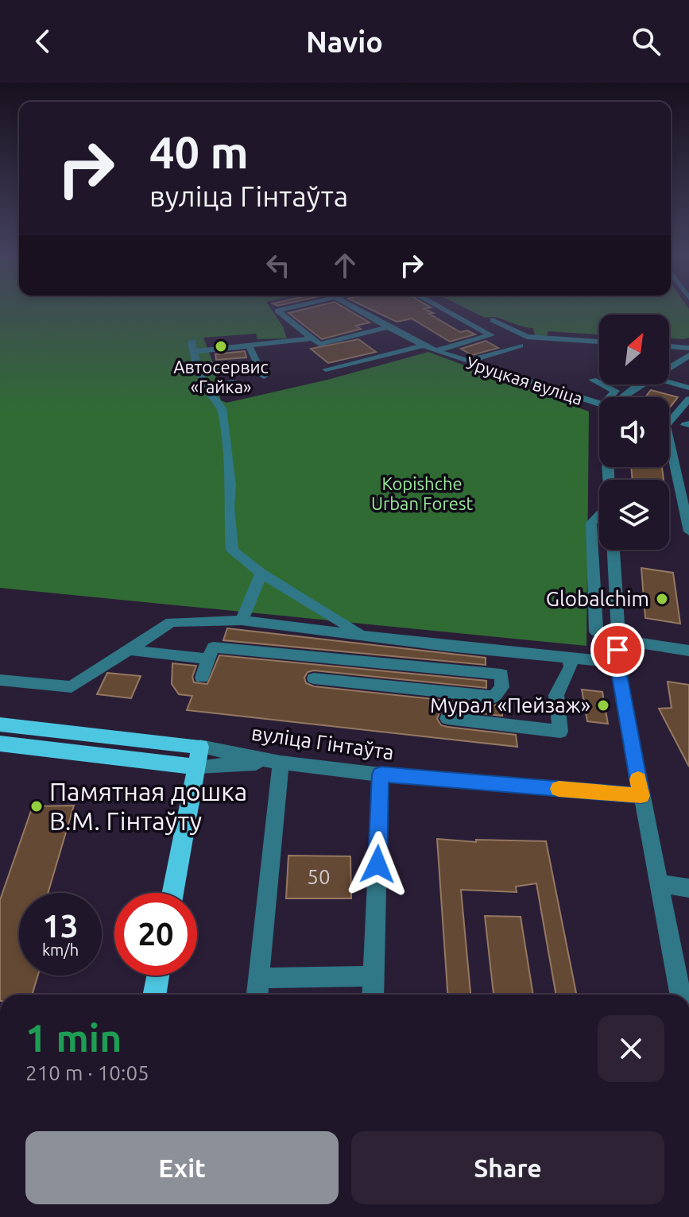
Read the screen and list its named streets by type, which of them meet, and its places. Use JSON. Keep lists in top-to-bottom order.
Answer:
{
  "streets": {
    "street": ["Уруцкая вуліца", "вуліца Гінтаўта"]
  },
  "parks": ["Kopishche Urban Forest"],
  "places": [
    "Автосервис «Гайка»",
    "Globalchim",
    "Мурал «Пейзаж»",
    "Памятная дошка В.М. Гінтаўту"
  ],
  "house_numbers": ["50"],
  "north": "top right",
  "page": {
    "header": "Navio",
    "turn": ["40 m", "вуліца Гінтаўта"],
    "speed": "13 km/h",
    "limit": "20",
    "heading": ["1 min", "210 m · 10:05"],
    "buttons": ["Exit", "Share"]
  }
}
